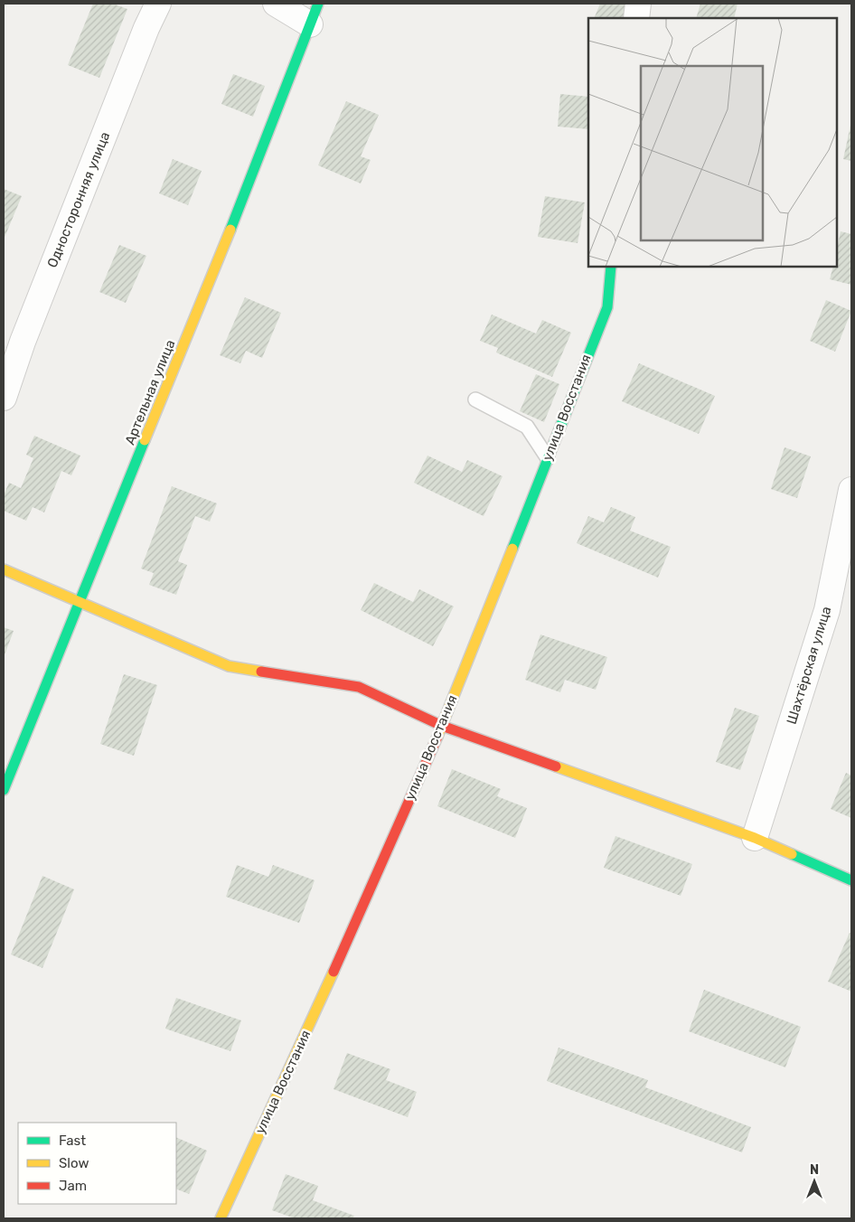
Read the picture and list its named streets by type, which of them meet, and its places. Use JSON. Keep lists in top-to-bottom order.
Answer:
{
  "streets": {
    "street": [
      "Односторонняя улица",
      "Артельная улица",
      "улица Восстания",
      "Шахтёрская улица"
    ]
  },
  "legend": ["Fast", "Slow", "Jam"],
  "north": "top"
}
